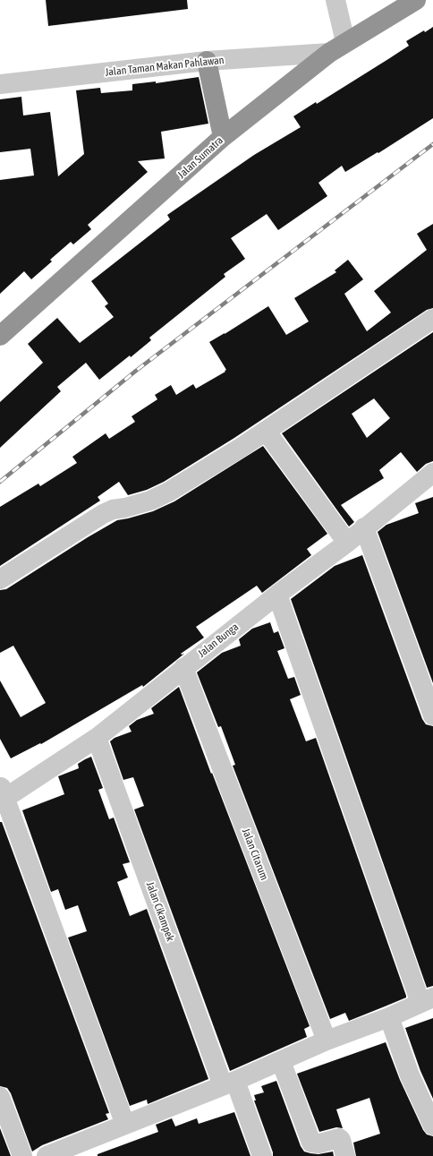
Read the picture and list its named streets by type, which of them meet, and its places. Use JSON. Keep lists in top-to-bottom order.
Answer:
{
  "streets": {
    "highway": ["Jalan Sumatra"],
    "street": [
      "Jalan Taman Makan Pahlawan",
      "Jalan Bunga",
      "Jalan Citarum",
      "Jalan Cikampek"
    ]
  },
  "crossings": [
    ["Jalan Taman Makan Pahlawan", "Jalan Sumatra"],
    ["Jalan Bunga", "Jalan Citarum"],
    ["Jalan Bunga", "Jalan Cikampek"]
  ]
}
